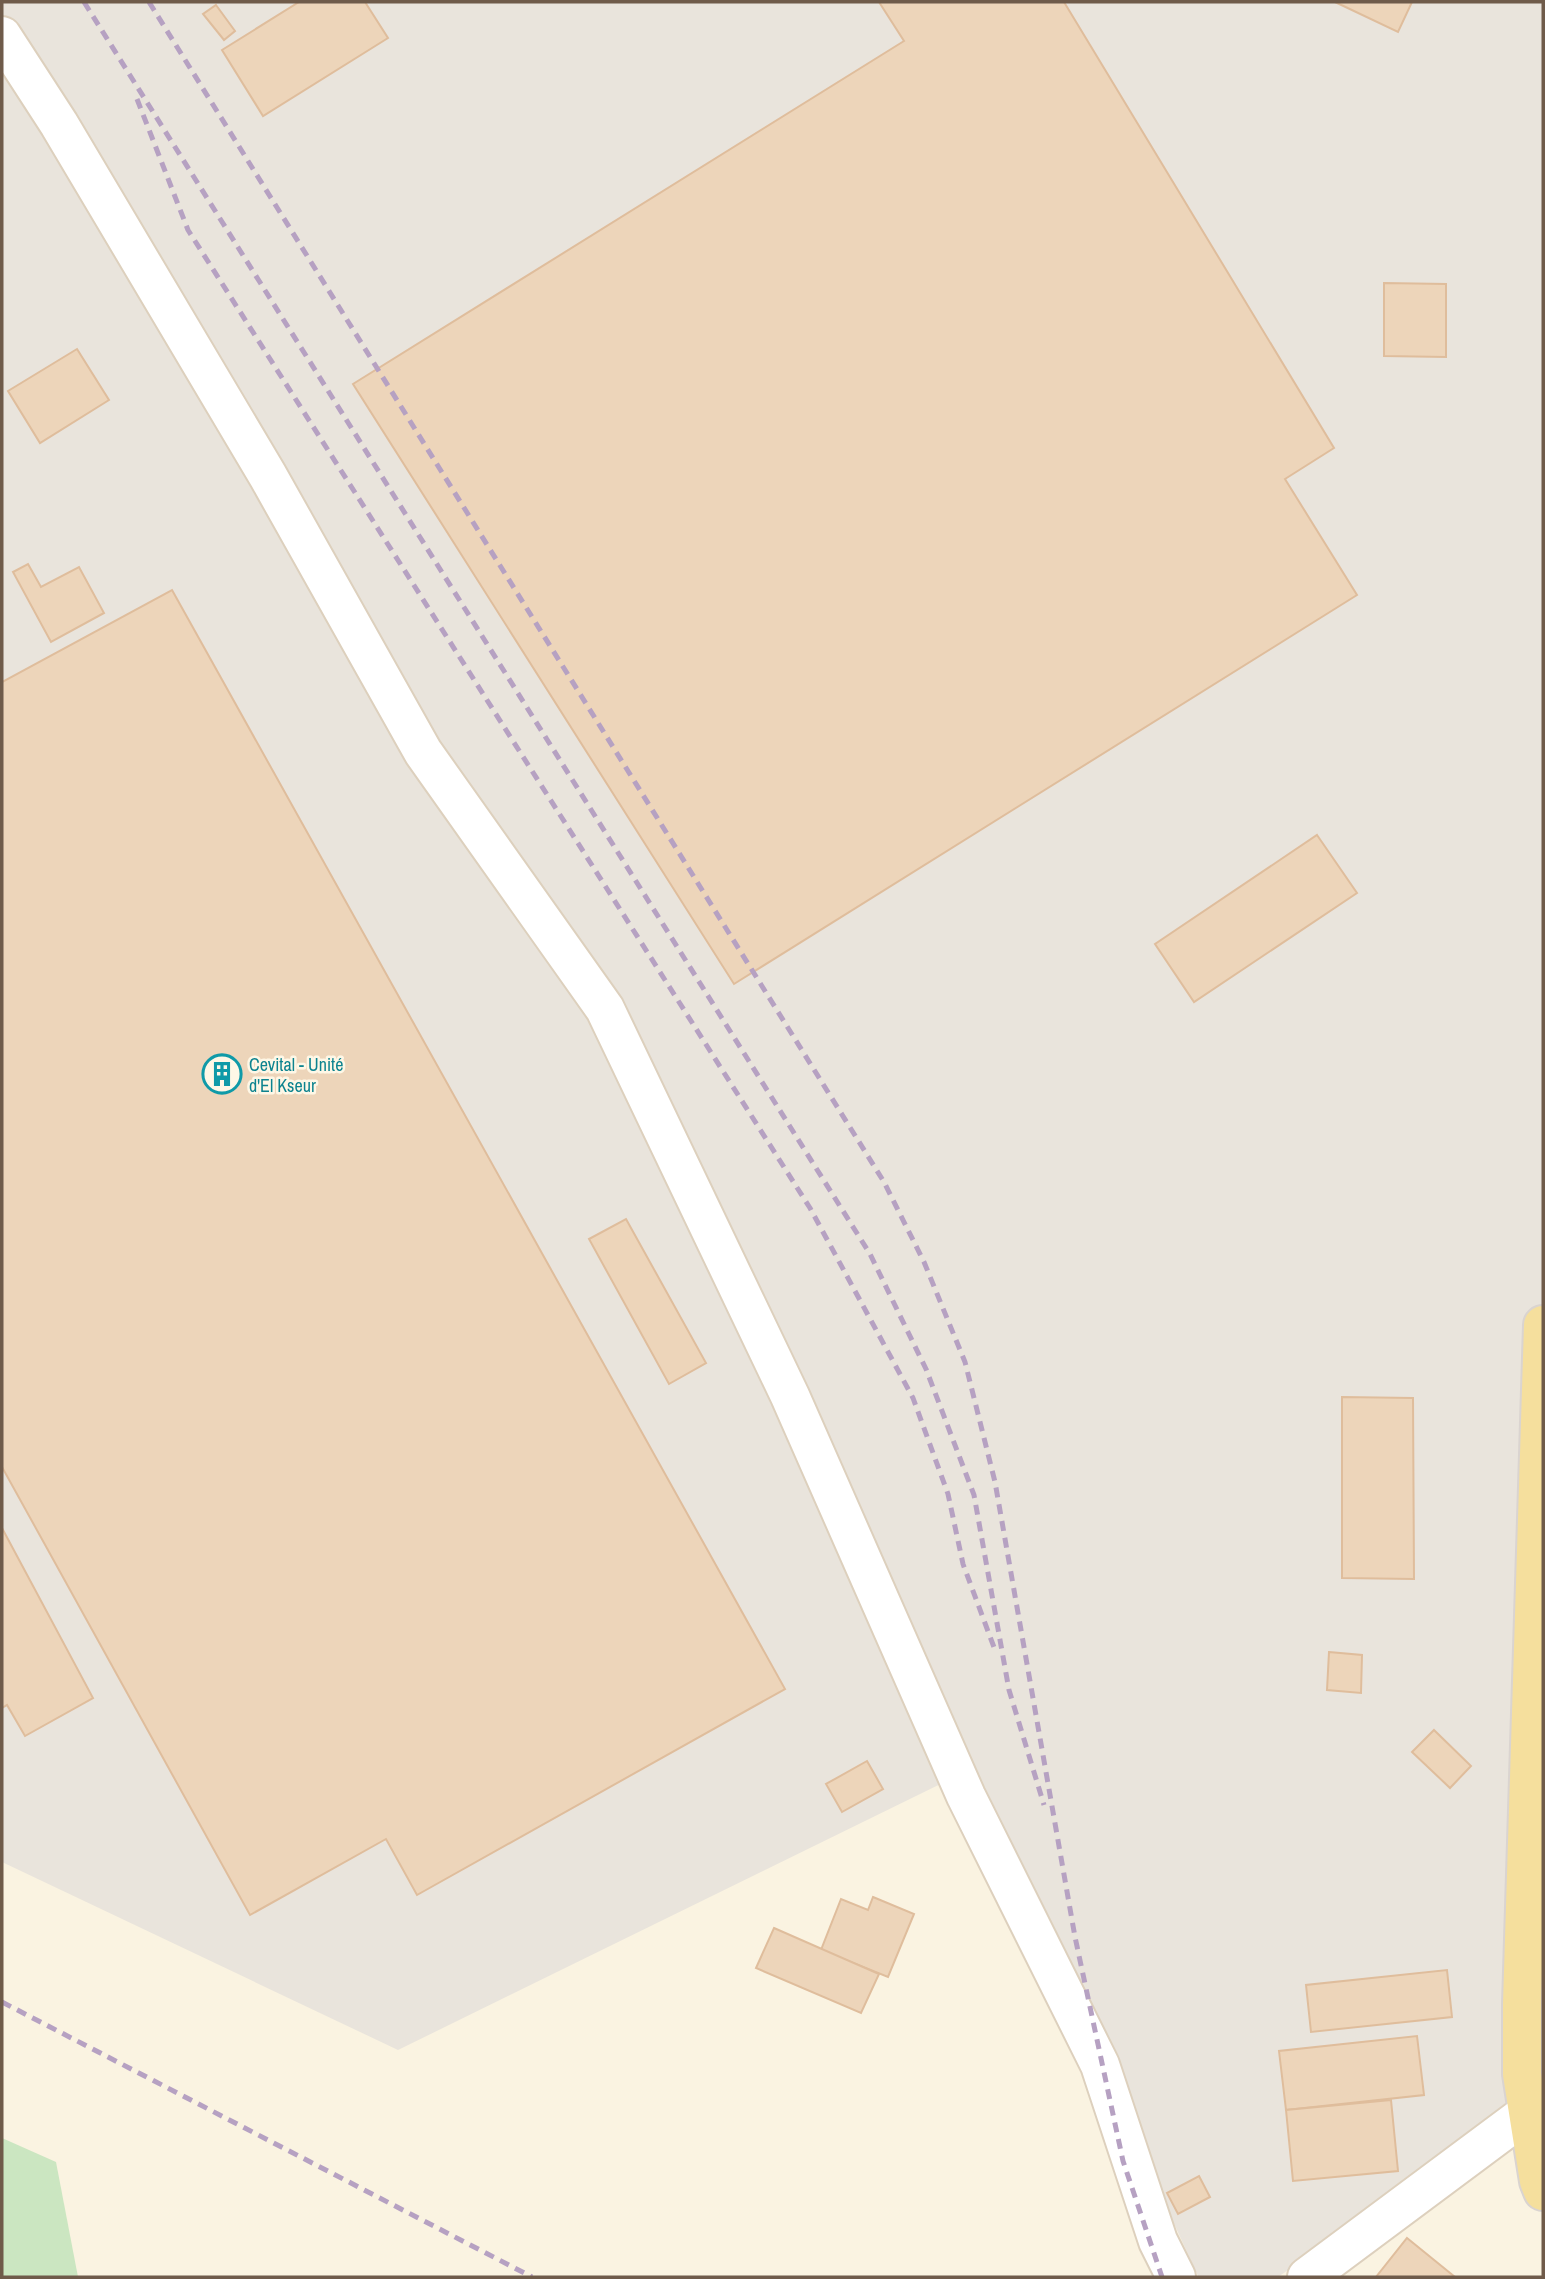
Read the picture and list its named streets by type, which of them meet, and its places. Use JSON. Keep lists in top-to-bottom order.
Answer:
{
  "places": {
    "building": ["Cevital - Unité d'El Kseur"]
  }
}
